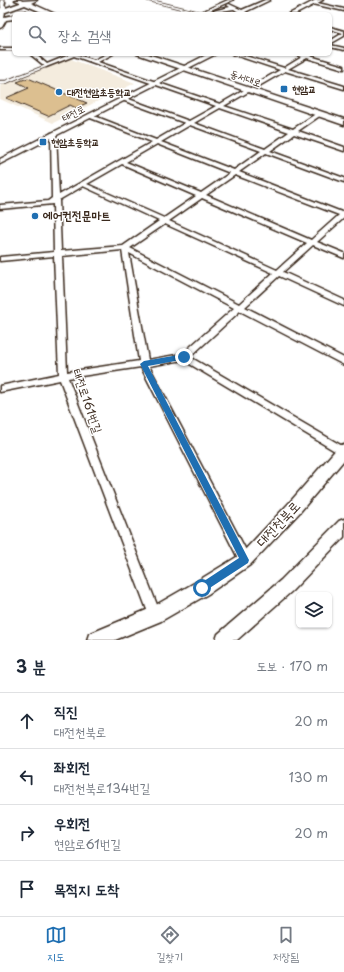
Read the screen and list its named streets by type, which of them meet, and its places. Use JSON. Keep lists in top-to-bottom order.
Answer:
{
  "streets": {
    "main road": ["동서대로"],
    "street": ["태전로", "태전로161번길", "대전천북로"]
  },
  "crossings": [
    ["동서대로", "태전로"],
    ["태전로", "태전로161번길"],
    ["태전로161번길", "대전천북로"]
  ],
  "places": {
    "transit": ["현암교", "현암초등학교"],
    "other": ["대전현암초등학교", "에어컨전문마트"]
  },
  "page": {
    "search": "장소 검색",
    "heading": ["3 분", "도보 · 170 m"],
    "list": [
      ["직진", "대전천북로", "20 m"],
      ["좌회전", "대전천북로134번길", "130 m"],
      ["우회전", "현암로61번길", "20 m"],
      "목적지 도착"
    ],
    "nav": ["지도", "길찾기", "저장됨"]
  }
}
